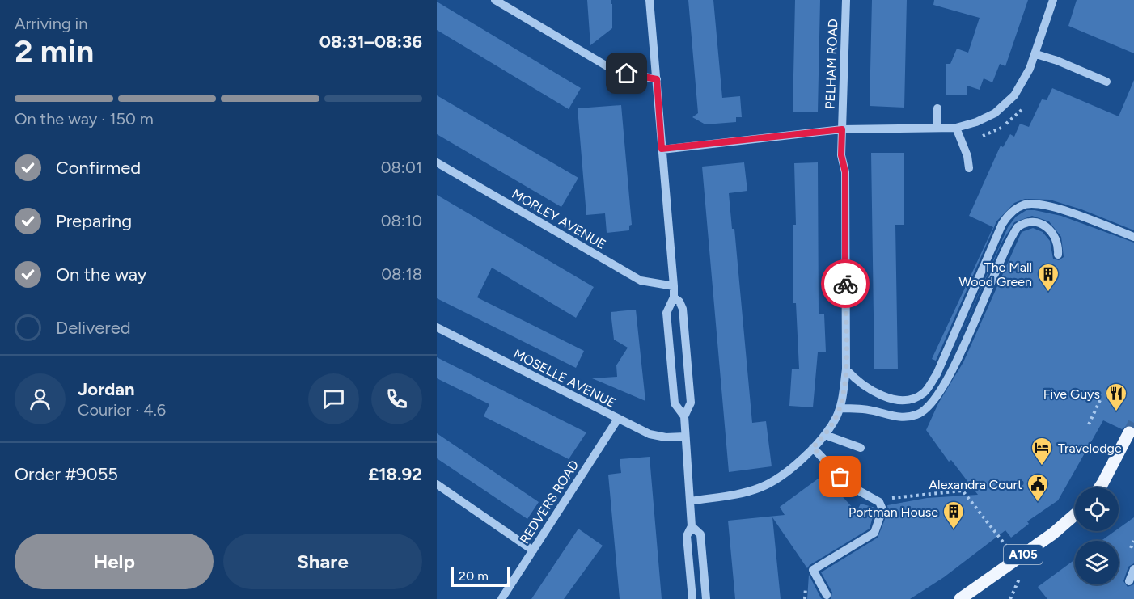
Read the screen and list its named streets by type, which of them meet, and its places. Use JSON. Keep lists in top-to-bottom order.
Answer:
{
  "streets": {
    "main road": ["A105"],
    "street": [
      "PELHAM ROAD",
      "MORLEY AVENUE",
      "MOSELLE AVENUE",
      "REDVERS ROAD"
    ]
  },
  "crossings": [
    ["MOSELLE AVENUE", "REDVERS ROAD"]
  ],
  "places": {
    "building": ["The Mall Wood Green", "Portman House"],
    "restaurant": ["Five Guys"],
    "hotel": ["Travelodge"],
    "public building": ["Alexandra Court"]
  },
  "scale_bar": "20 m",
  "page": {
    "heading": ["2 min", "Arriving in", "08:31–08:36"],
    "panel": [
      "Jordan",
      "Courier · 4.6",
      "Order #9055",
      "£18.92"
    ],
    "bar": "On the way · 150 m",
    "list": [
      ["Confirmed", "08:01"],
      ["Preparing", "08:10"],
      ["On the way", "08:18"],
      "Delivered"
    ],
    "buttons": ["Help", "Share"],
    "scale": "20 m"
  }
}
